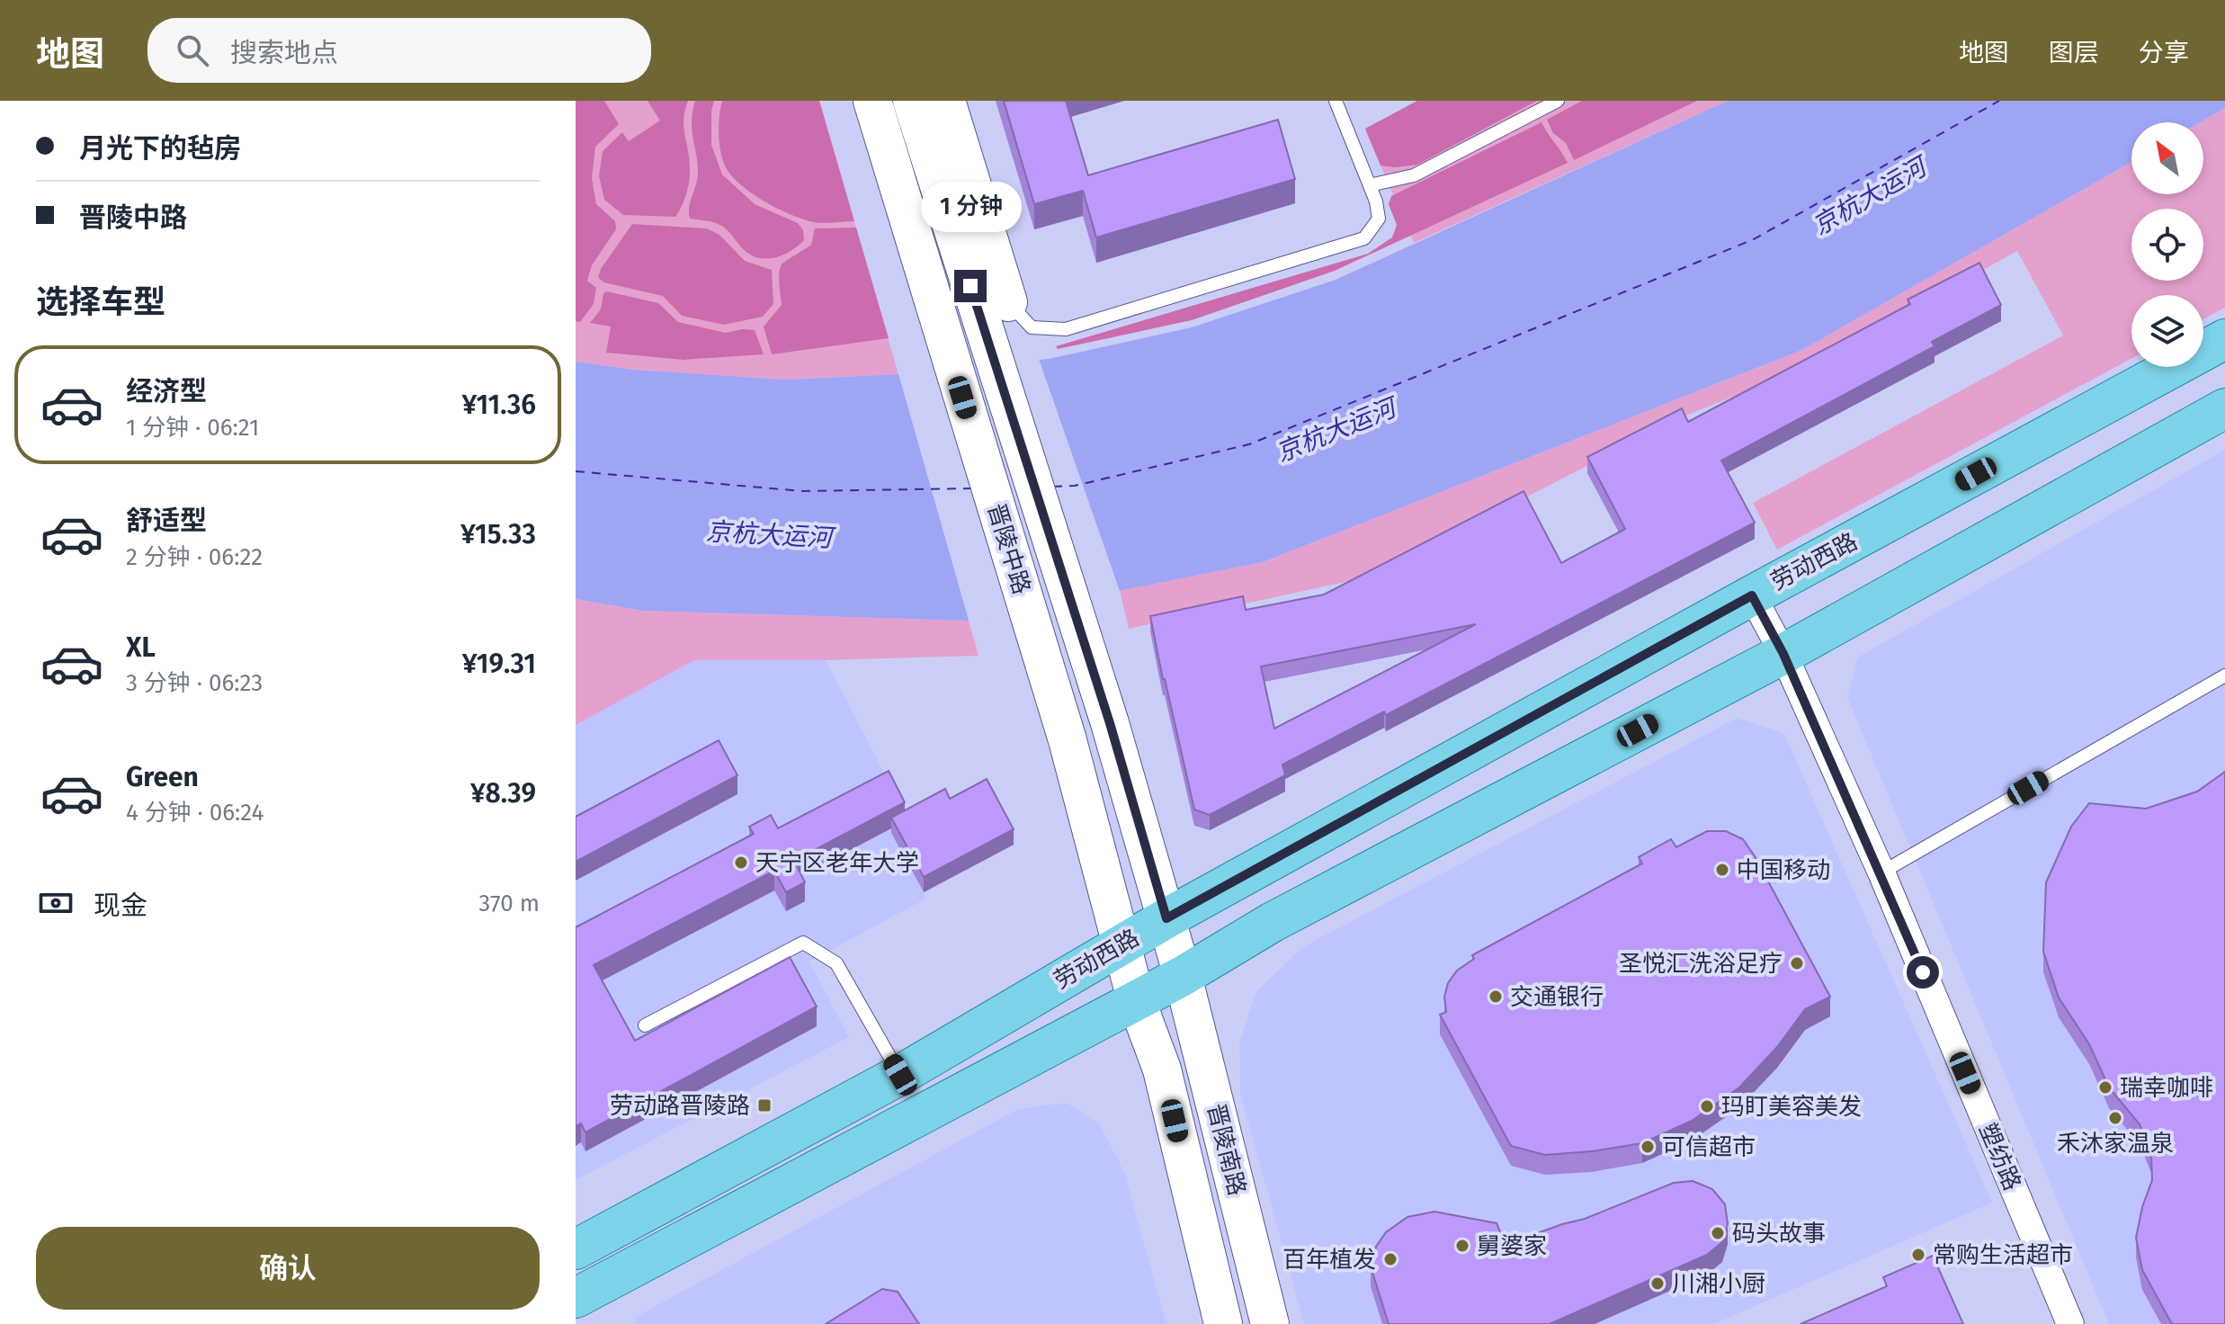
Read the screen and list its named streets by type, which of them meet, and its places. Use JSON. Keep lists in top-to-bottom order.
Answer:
{
  "streets": {
    "main road": ["晋陵中路", "劳动西路", "晋陵南路"],
    "street": ["塑纺路"]
  },
  "crossings": [
    ["晋陵中路", "劳动西路"],
    ["晋陵中路", "晋陵南路"],
    ["劳动西路", "塑纺路"]
  ],
  "water": ["京杭大运河"],
  "places": {
    "other": [
      "天宁区老年大学",
      "中国移动",
      "圣悦汇洗浴足疗",
      "交通银行",
      "瑞幸咖啡",
      "玛盯美容美发",
      "禾沐家温泉",
      "可信超市",
      "码头故事",
      "舅婆家",
      "常购生活超市",
      "百年植发",
      "川湘小厨"
    ],
    "transit": ["劳动路晋陵路"]
  },
  "north": "top left",
  "page": {
    "header": "地图",
    "search": "搜索地点",
    "nav": ["地图", "图层", "分享"],
    "banner": ["月光下的毡房", "晋陵中路"],
    "bubble": "1 分钟",
    "heading": "选择车型",
    "list": [
      {
        "name": "经济型",
        "note": "1 分钟 · 06:21",
        "value": "¥11.36"
      },
      {
        "name": "舒适型",
        "note": "2 分钟 · 06:22",
        "value": "¥15.33"
      },
      {
        "name": "XL",
        "note": "3 分钟 · 06:23",
        "value": "¥19.31"
      },
      {
        "name": "Green",
        "note": "4 分钟 · 06:24",
        "value": "¥8.39"
      }
    ],
    "pay": ["现金", "370 m"],
    "buttons": "确认"
  }
}
